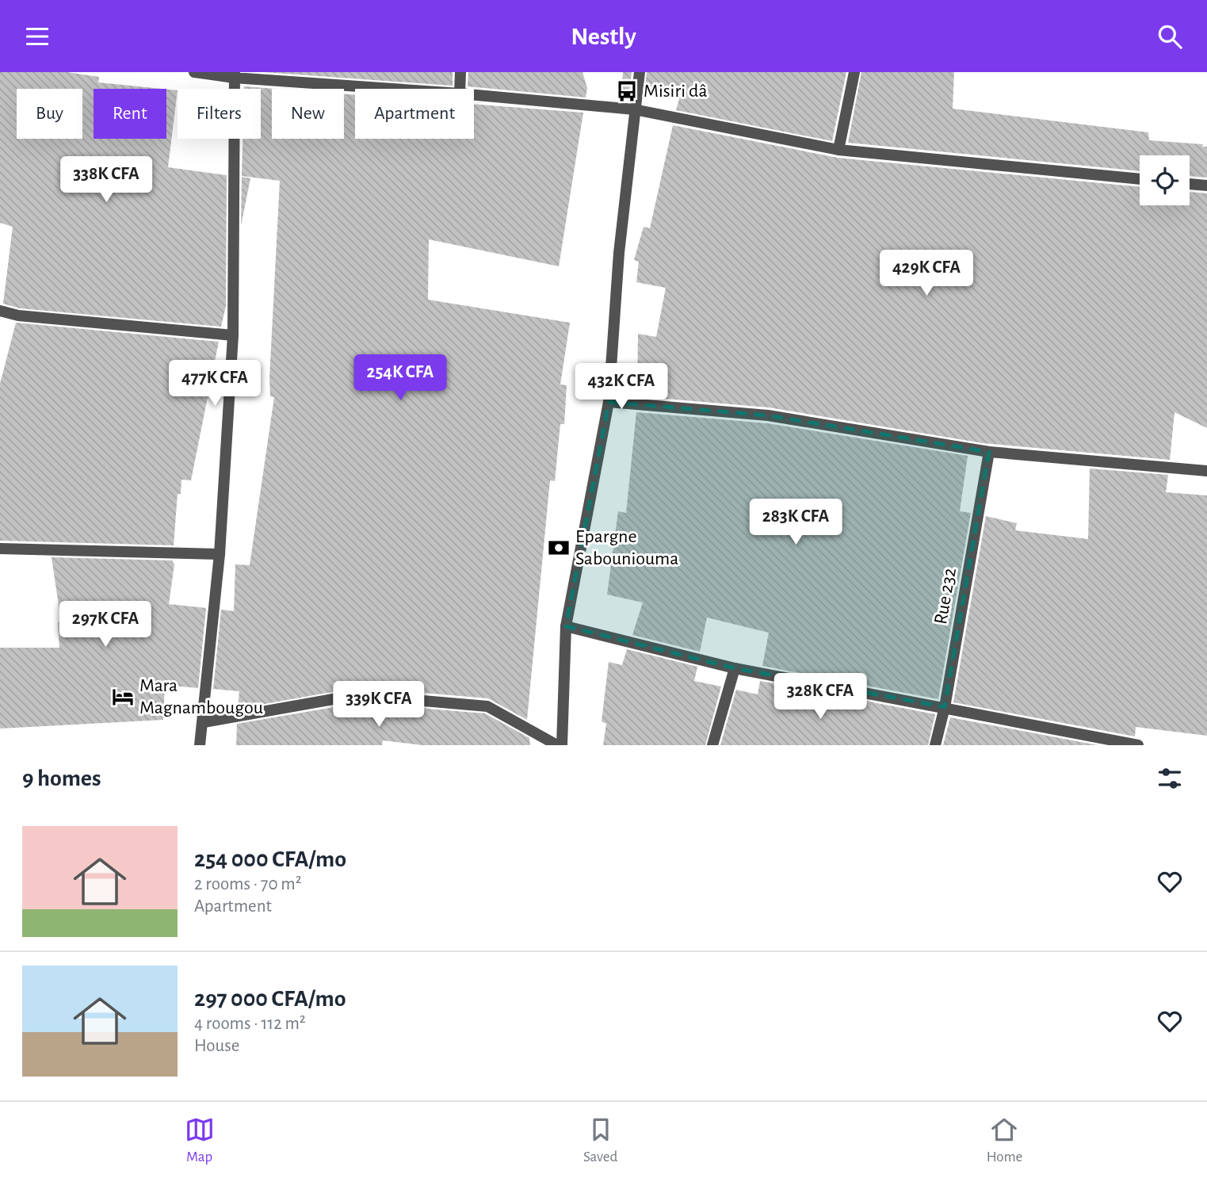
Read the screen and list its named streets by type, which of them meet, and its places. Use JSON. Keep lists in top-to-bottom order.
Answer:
{
  "streets": {
    "street": ["Rue 232"]
  },
  "places": {
    "bus stop": ["Misiri dâ"],
    "bank": ["Epargne Sabouniouma"],
    "hotel": ["Mara Magnambougou"]
  },
  "page": {
    "header": "Nestly",
    "chip": [
      "Buy",
      "Rent",
      "Filters",
      "New",
      "Apartment"
    ],
    "price": [
      "338K CFA",
      "429K CFA",
      "254K CFA",
      "477K CFA",
      "432K CFA",
      "283K CFA",
      "297K CFA",
      "328K CFA",
      "339K CFA"
    ],
    "heading": "9 homes",
    "list": [
      {
        "name": "254 000 CFA/mo",
        "note": "2 rooms · 70 m² · Apartment"
      },
      {
        "name": "297 000 CFA/mo",
        "note": "4 rooms · 112 m² · House"
      }
    ],
    "tabs": ["Map", "Saved", "Home"]
  }
}
